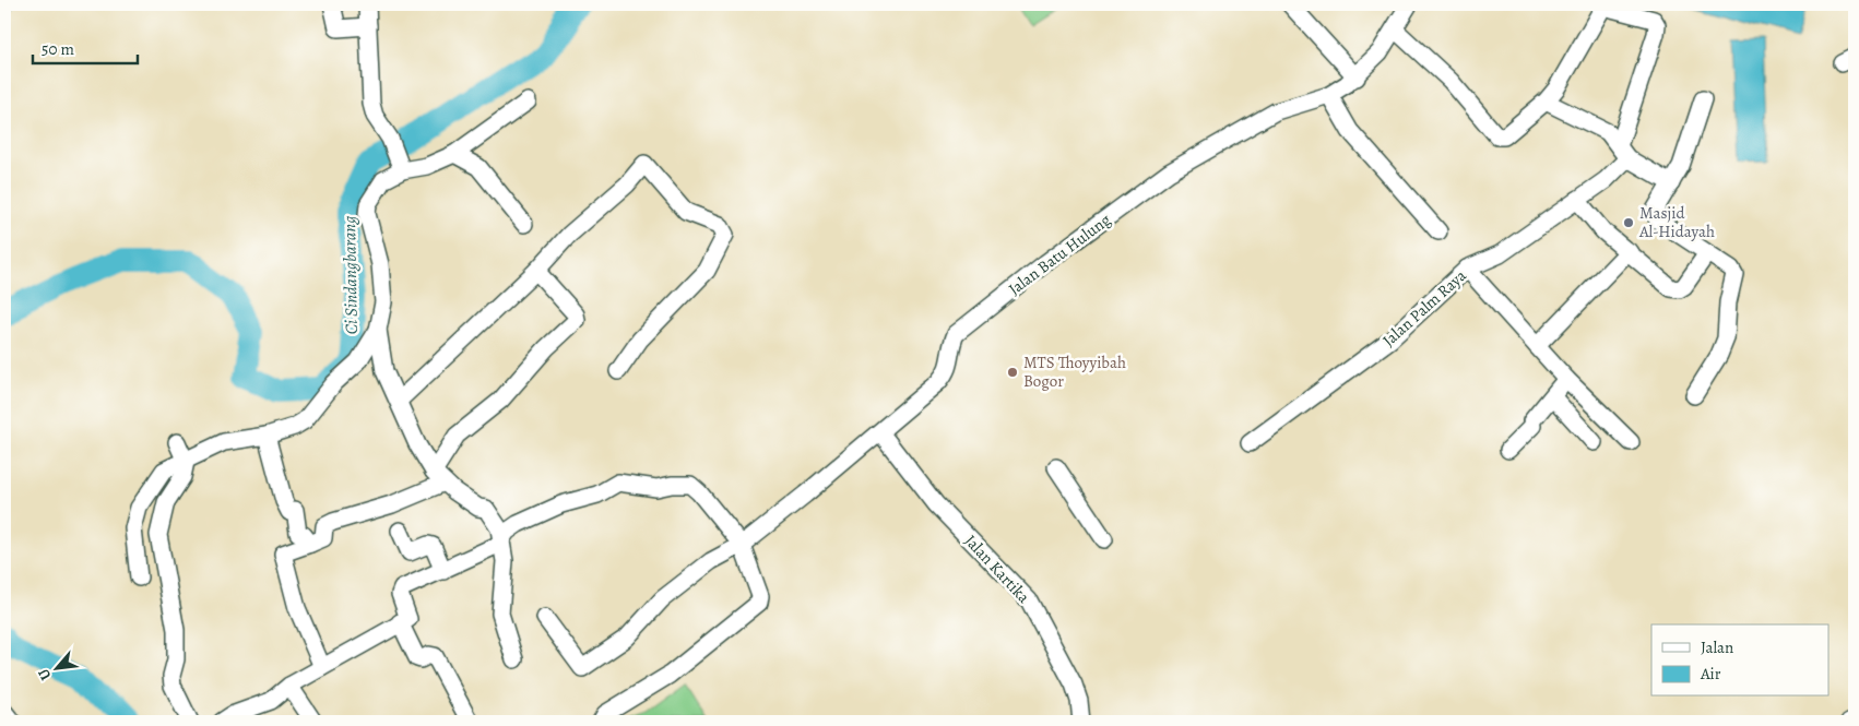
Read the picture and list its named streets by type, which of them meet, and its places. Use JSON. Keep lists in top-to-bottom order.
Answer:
{
  "streets": {
    "street": ["Jalan Batu Hulung", "Jalan Palm Raya", "Jalan Kartika"]
  },
  "crossings": [
    ["Jalan Batu Hulung", "Jalan Palm Raya"],
    ["Jalan Batu Hulung", "Jalan Kartika"]
  ],
  "water": ["Ci Sindangbarang"],
  "places": ["Masjid Al-Hidayah", "MTS Thoyyibah Bogor"],
  "legend": ["Jalan", "Air"],
  "scale_bar": "50 m",
  "north": "bottom left"
}
